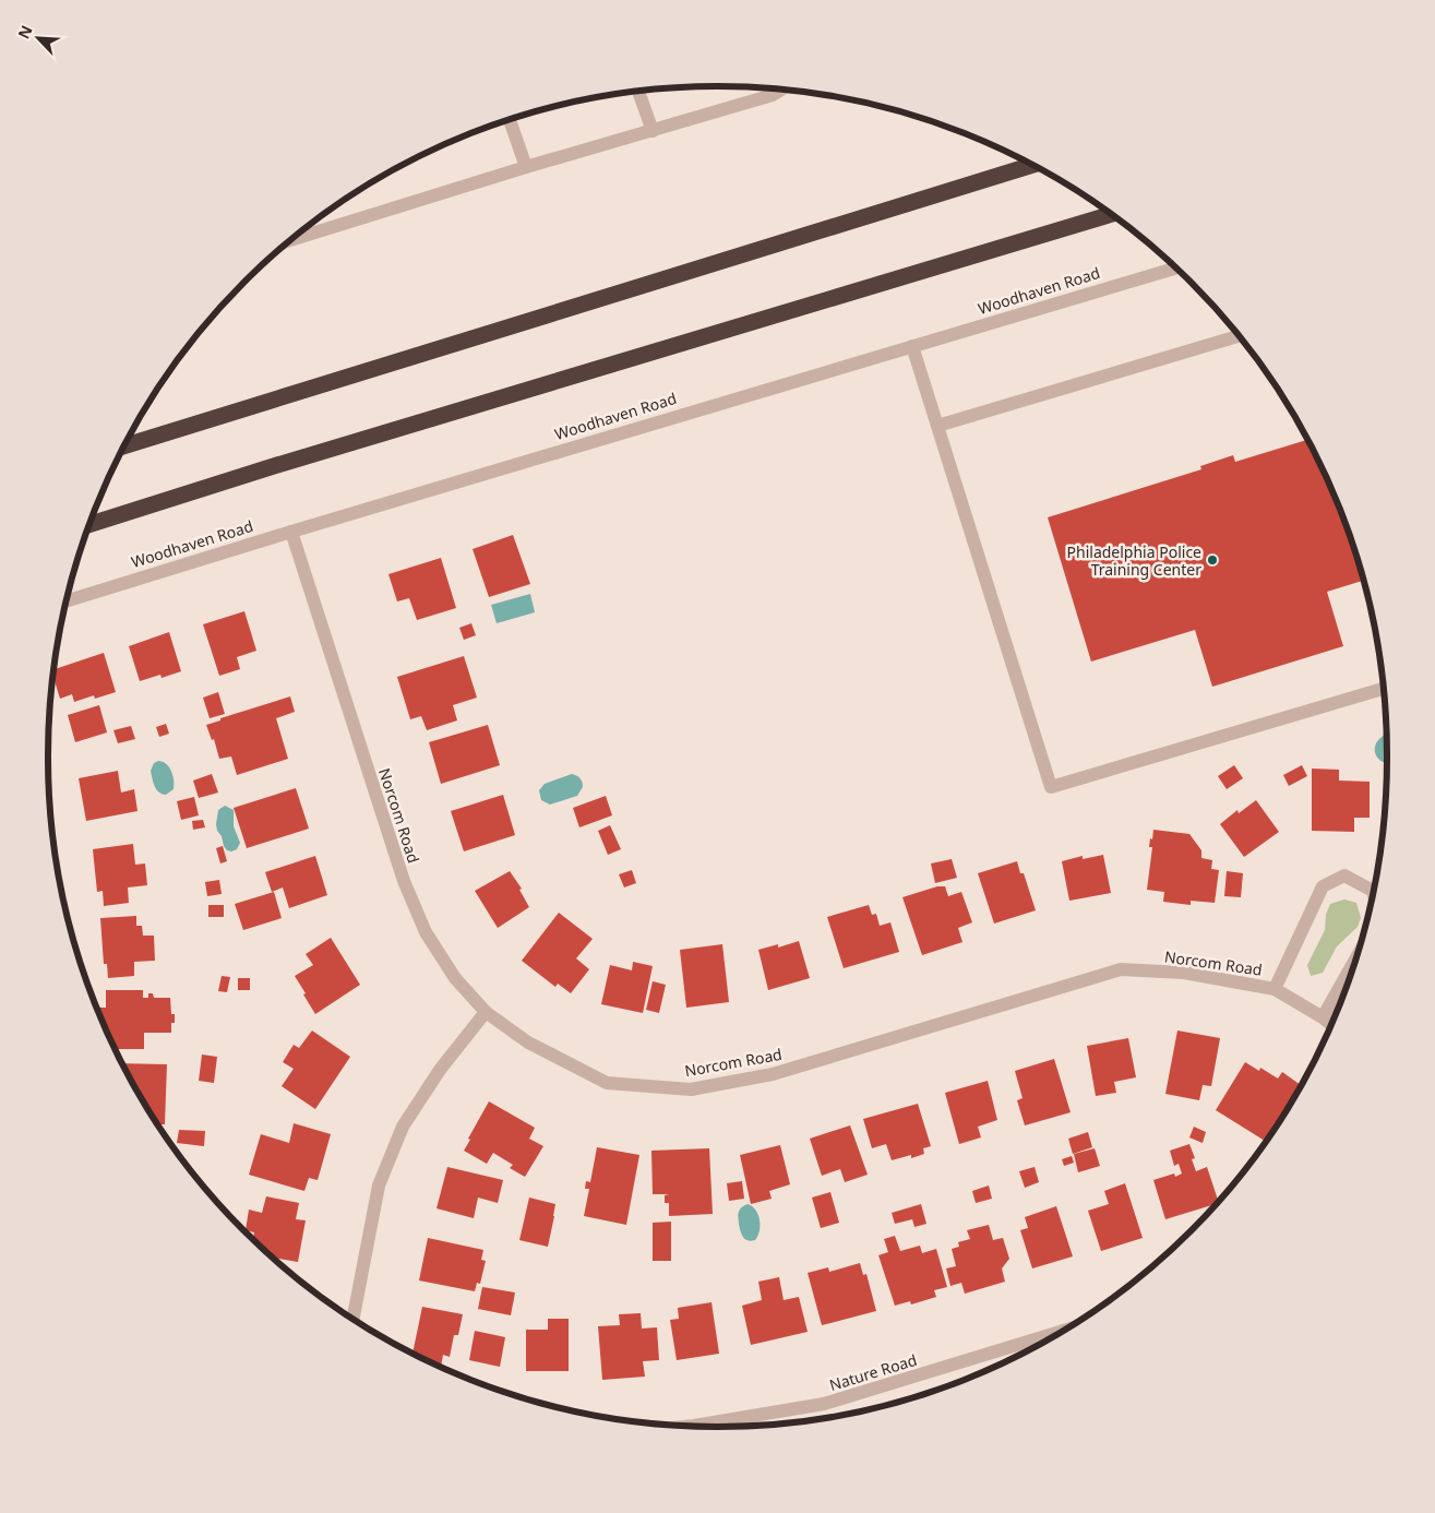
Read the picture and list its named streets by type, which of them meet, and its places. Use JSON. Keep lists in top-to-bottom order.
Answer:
{
  "streets": {
    "street": ["Woodhaven Road", "Norcom Road", "Nature Road"]
  },
  "crossings": [
    ["Woodhaven Road", "Norcom Road"]
  ],
  "places": ["Philadelphia Police Training Center"],
  "north": "top left"
}
